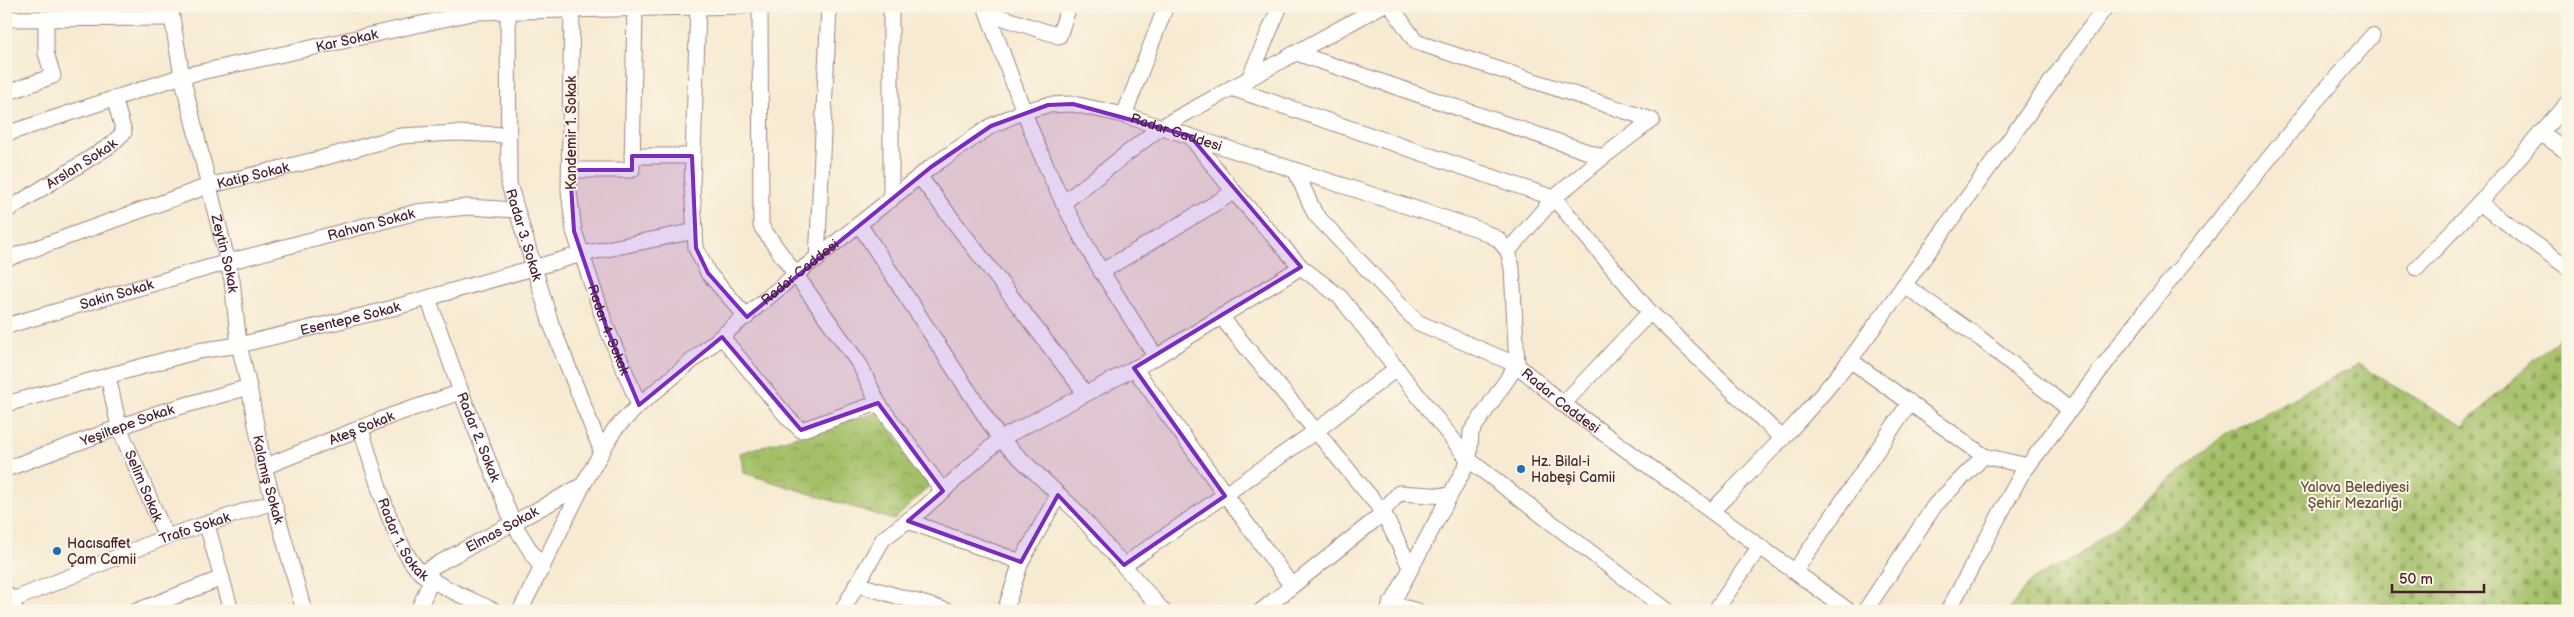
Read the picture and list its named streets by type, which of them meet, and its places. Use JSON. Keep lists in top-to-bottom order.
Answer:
{
  "streets": {
    "street": [
      "Kar Sokak",
      "Radar Caddesi",
      "Kandemir 1. Sokak",
      "Arslan Sokak",
      "Katip Sokak",
      "Rahvan Sokak",
      "Radar 3. Sokak",
      "Zeytin Sokak",
      "Sakin Sokak",
      "Esentepe Sokak",
      "Radar 4. Sokak",
      "Yeşiltepe Sokak",
      "Ateş Sokak",
      "Radar 2. Sokak",
      "Kalamış Sokak",
      "Selim Sokak",
      "Trafo Sokak",
      "Elmas Sokak",
      "Radar 1. Sokak"
    ]
  },
  "crossings": [
    ["Kar Sokak", "Kandemir 1. Sokak"],
    ["Kar Sokak", "Arslan Sokak"],
    ["Kar Sokak", "Radar 3. Sokak"],
    ["Kar Sokak", "Zeytin Sokak"],
    ["Radar Caddesi", "Radar 3. Sokak"],
    ["Radar Caddesi", "Radar 4. Sokak"],
    ["Radar Caddesi", "Radar 2. Sokak"],
    ["Radar Caddesi", "Elmas Sokak"],
    ["Kandemir 1. Sokak", "Esentepe Sokak"],
    ["Kandemir 1. Sokak", "Radar 4. Sokak"],
    ["Katip Sokak", "Radar 3. Sokak"],
    ["Katip Sokak", "Zeytin Sokak"],
    ["Rahvan Sokak", "Radar 3. Sokak"],
    ["Rahvan Sokak", "Zeytin Sokak"],
    ["Rahvan Sokak", "Sakin Sokak"],
    ["Radar 3. Sokak", "Esentepe Sokak"],
    ["Zeytin Sokak", "Sakin Sokak"],
    ["Zeytin Sokak", "Esentepe Sokak"],
    ["Zeytin Sokak", "Kalamış Sokak"],
    ["Esentepe Sokak", "Radar 4. Sokak"],
    ["Esentepe Sokak", "Radar 2. Sokak"],
    ["Esentepe Sokak", "Kalamış Sokak"],
    ["Esentepe Sokak", "Selim Sokak"],
    ["Yeşiltepe Sokak", "Kalamış Sokak"],
    ["Yeşiltepe Sokak", "Selim Sokak"],
    ["Ateş Sokak", "Radar 2. Sokak"],
    ["Ateş Sokak", "Kalamış Sokak"],
    ["Ateş Sokak", "Radar 1. Sokak"],
    ["Radar 2. Sokak", "Elmas Sokak"],
    ["Kalamış Sokak", "Trafo Sokak"],
    ["Selim Sokak", "Trafo Sokak"],
    ["Elmas Sokak", "Radar 1. Sokak"]
  ],
  "parks": ["Yalova Belediyesi Şehir Mezarlığı"],
  "places": ["Hz. Bilal-i Habeşi Camii", "Hacısaffet Çam Camii"],
  "scale_bar": "50 m"
}
